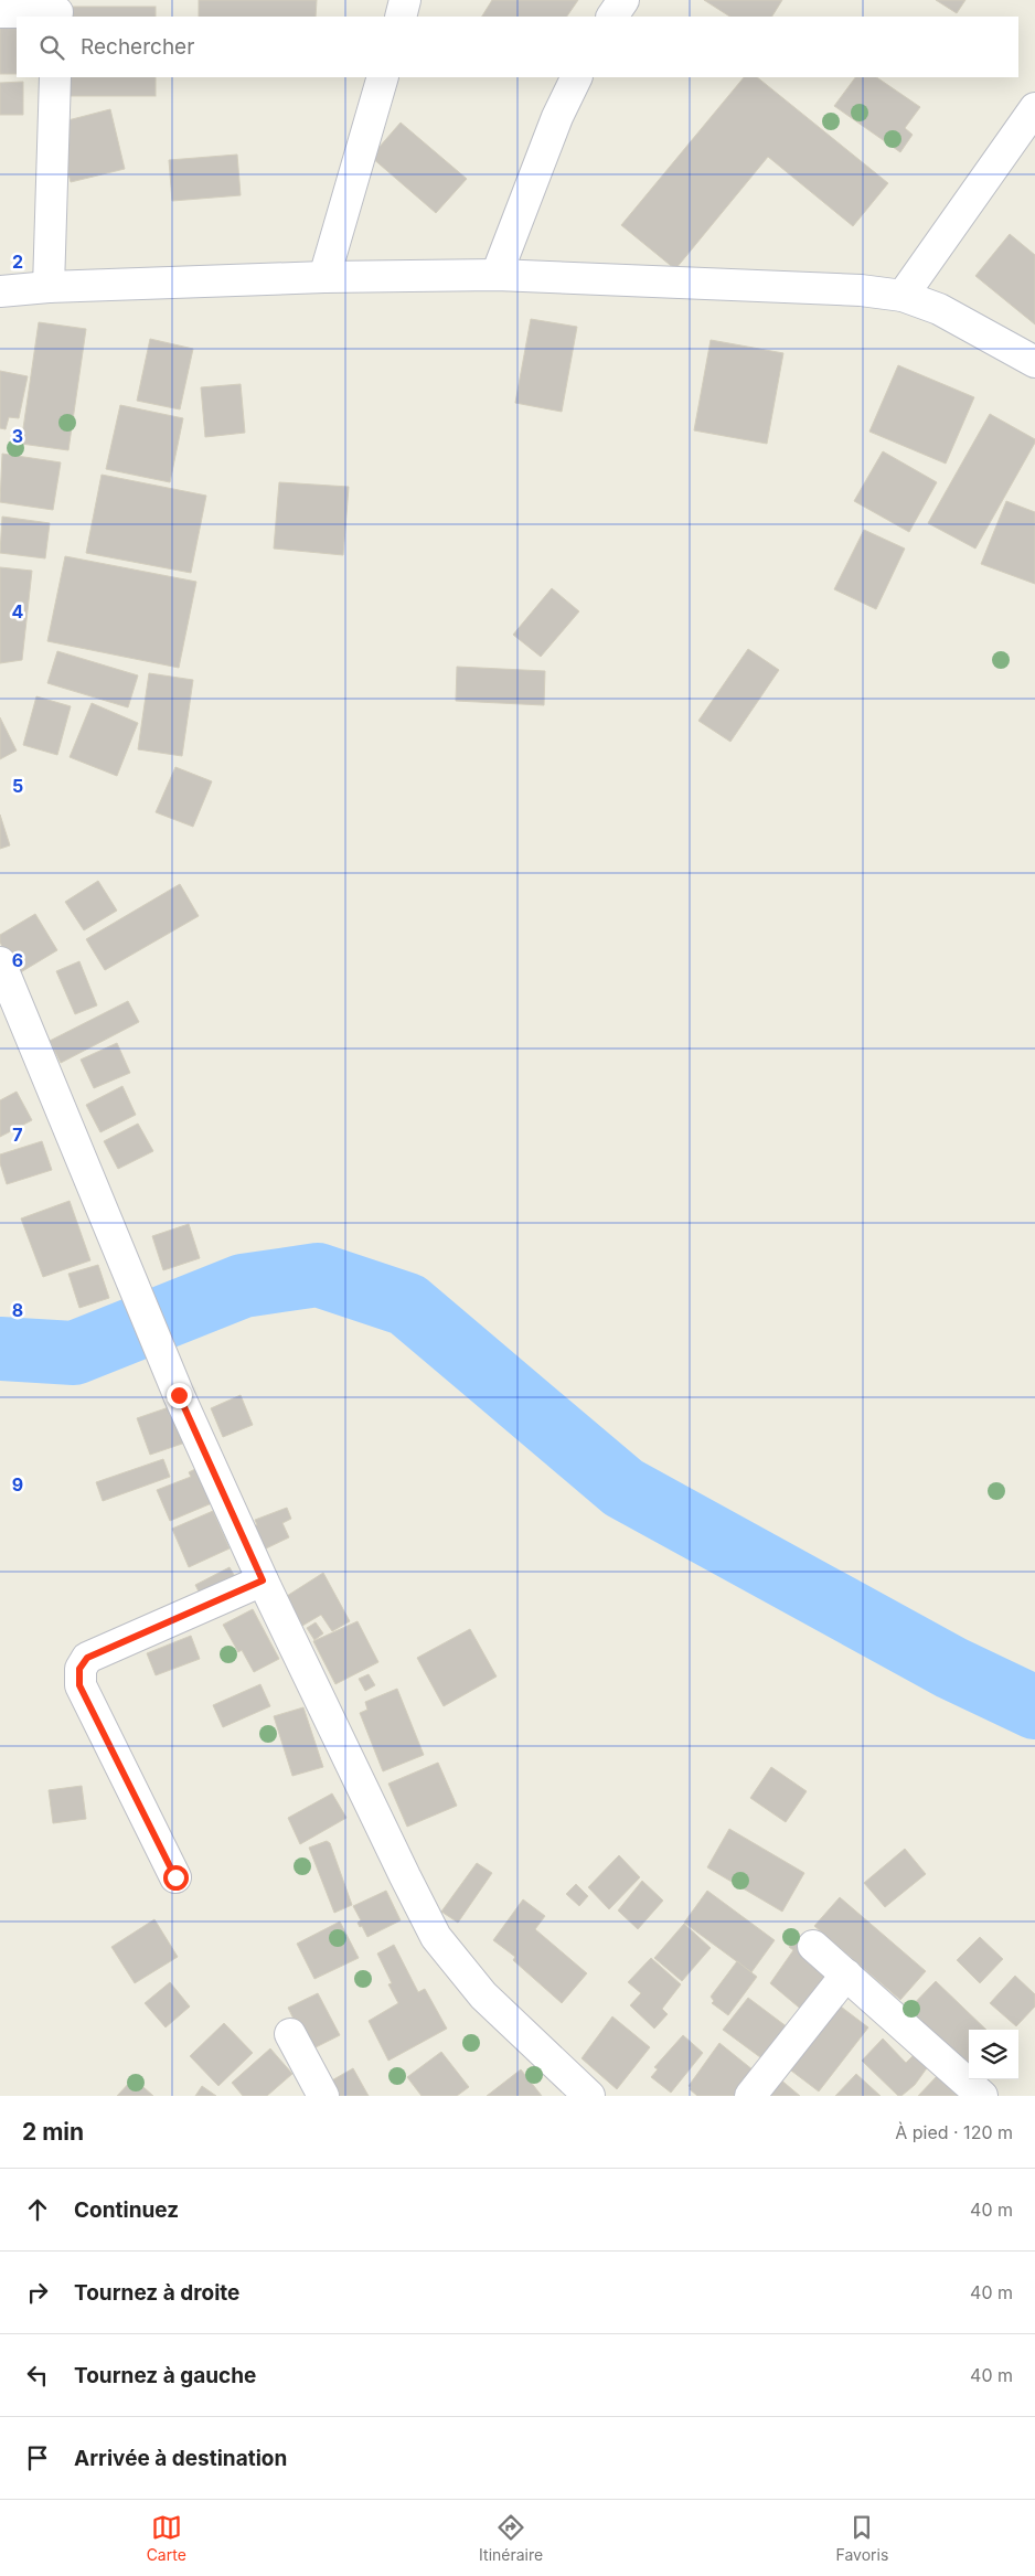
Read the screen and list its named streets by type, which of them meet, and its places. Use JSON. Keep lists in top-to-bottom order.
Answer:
{
  "page": {
    "search": "Rechercher",
    "heading": ["2 min", "À pied · 120 m"],
    "list": [
      ["Continuez", "40 m"],
      ["Tournez à droite", "40 m"],
      ["Tournez à gauche", "40 m"],
      "Arrivée à destination"
    ],
    "nav": ["Carte", "Itinéraire", "Favoris"]
  },
  "grid": {
    "rows": [
      "2",
      "3",
      "4",
      "5",
      "6",
      "7",
      "8",
      "9"
    ]
  }
}
